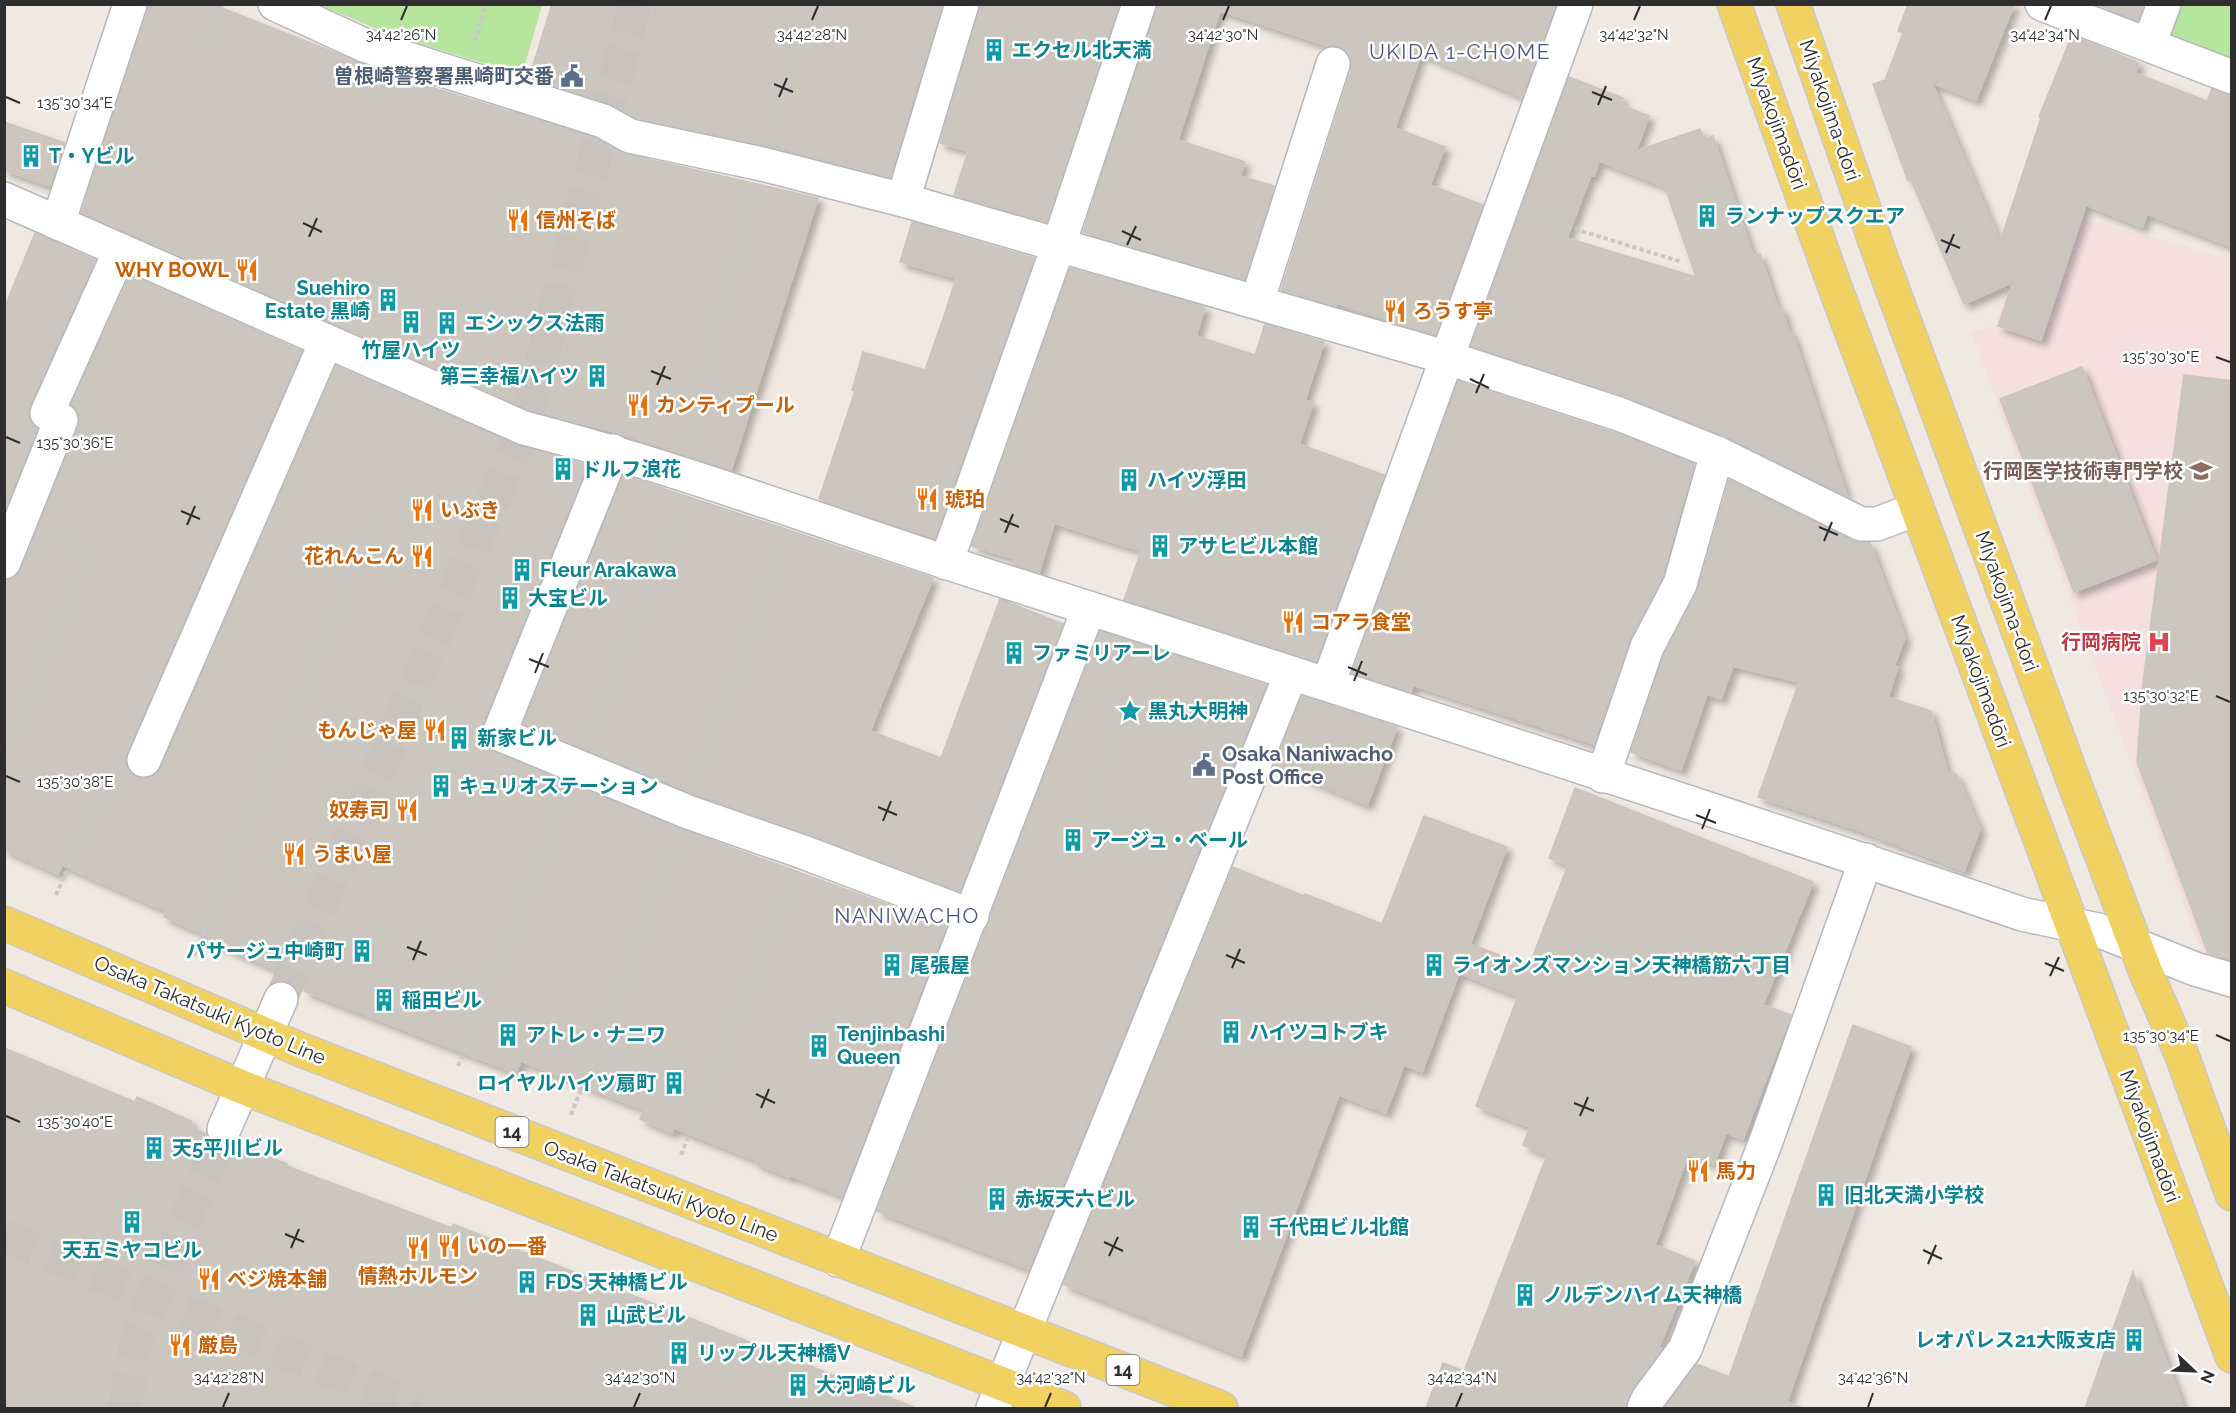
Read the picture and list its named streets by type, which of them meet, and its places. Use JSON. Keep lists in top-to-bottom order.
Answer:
{
  "streets": {
    "main road": [
      "Miyakojima-dori",
      "Miyakojimadōri",
      "Osaka Takatsuki Kyoto Line",
      "14"
    ]
  },
  "districts": ["UKIDA 1-CHOME", "NANIWACHO"],
  "places": {
    "building": [
      "エクセル北天満",
      "T・Yビル",
      "ランナップスクエア",
      "Suehiro Estate 黒崎",
      "竹屋ハイツ",
      "エシックス法雨",
      "第三幸福ハイツ",
      "ドルフ浪花",
      "ハイツ浮田",
      "アサヒビル本館",
      "Fleur Arakawa",
      "大宝ビル",
      "ファミリアーレ",
      "新家ビル",
      "キュリオステーション",
      "アージュ・ベール",
      "パサージュ中崎町",
      "尾張屋",
      "ライオンズマンション天神橋筋六丁目",
      "稲田ビル",
      "ハイツコトブキ",
      "アトレ・ナニワ",
      "Tenjinbashi Queen",
      "ロイヤルハイツ扇町",
      "天5平川ビル",
      "旧北天満小学校",
      "赤坂天六ビル",
      "天五ミヤコビル",
      "千代田ビル北館",
      "FDS 天神橋ビル",
      "ノルデンハイム天神橋",
      "山武ビル",
      "レオパレス21大阪支店",
      "リップル天神橋V",
      "大河崎ビル"
    ],
    "public building": ["曽根崎警察署黒崎町交番", "Osaka Naniwacho Post Office"],
    "restaurant": [
      "信州そば",
      "WHY BOWL",
      "ろうす亭",
      "カンティプール",
      "琥珀",
      "いぶき",
      "花れんこん",
      "コアラ食堂",
      "もんじゃ屋",
      "奴寿司",
      "うまい屋",
      "馬力",
      "いの一番",
      "情熱ホルモン",
      "ベジ焼本舗",
      "厳島"
    ],
    "school or university": ["行岡医学技術専門学校"],
    "hospital": ["行岡病院"],
    "place": ["黒丸大明神"]
  },
  "north": "bottom right",
  "coordinates": [
    "34°42'26\"N",
    "34°42'28\"N",
    "34°42'30\"N",
    "34°42'32\"N",
    "34°42'34\"N",
    "135°30'34\"E",
    "135°30'30\"E",
    "135°30'36\"E",
    "135°30'32\"E",
    "135°30'38\"E",
    "135°30'40\"E",
    "34°42'36\"N"
  ]
}
